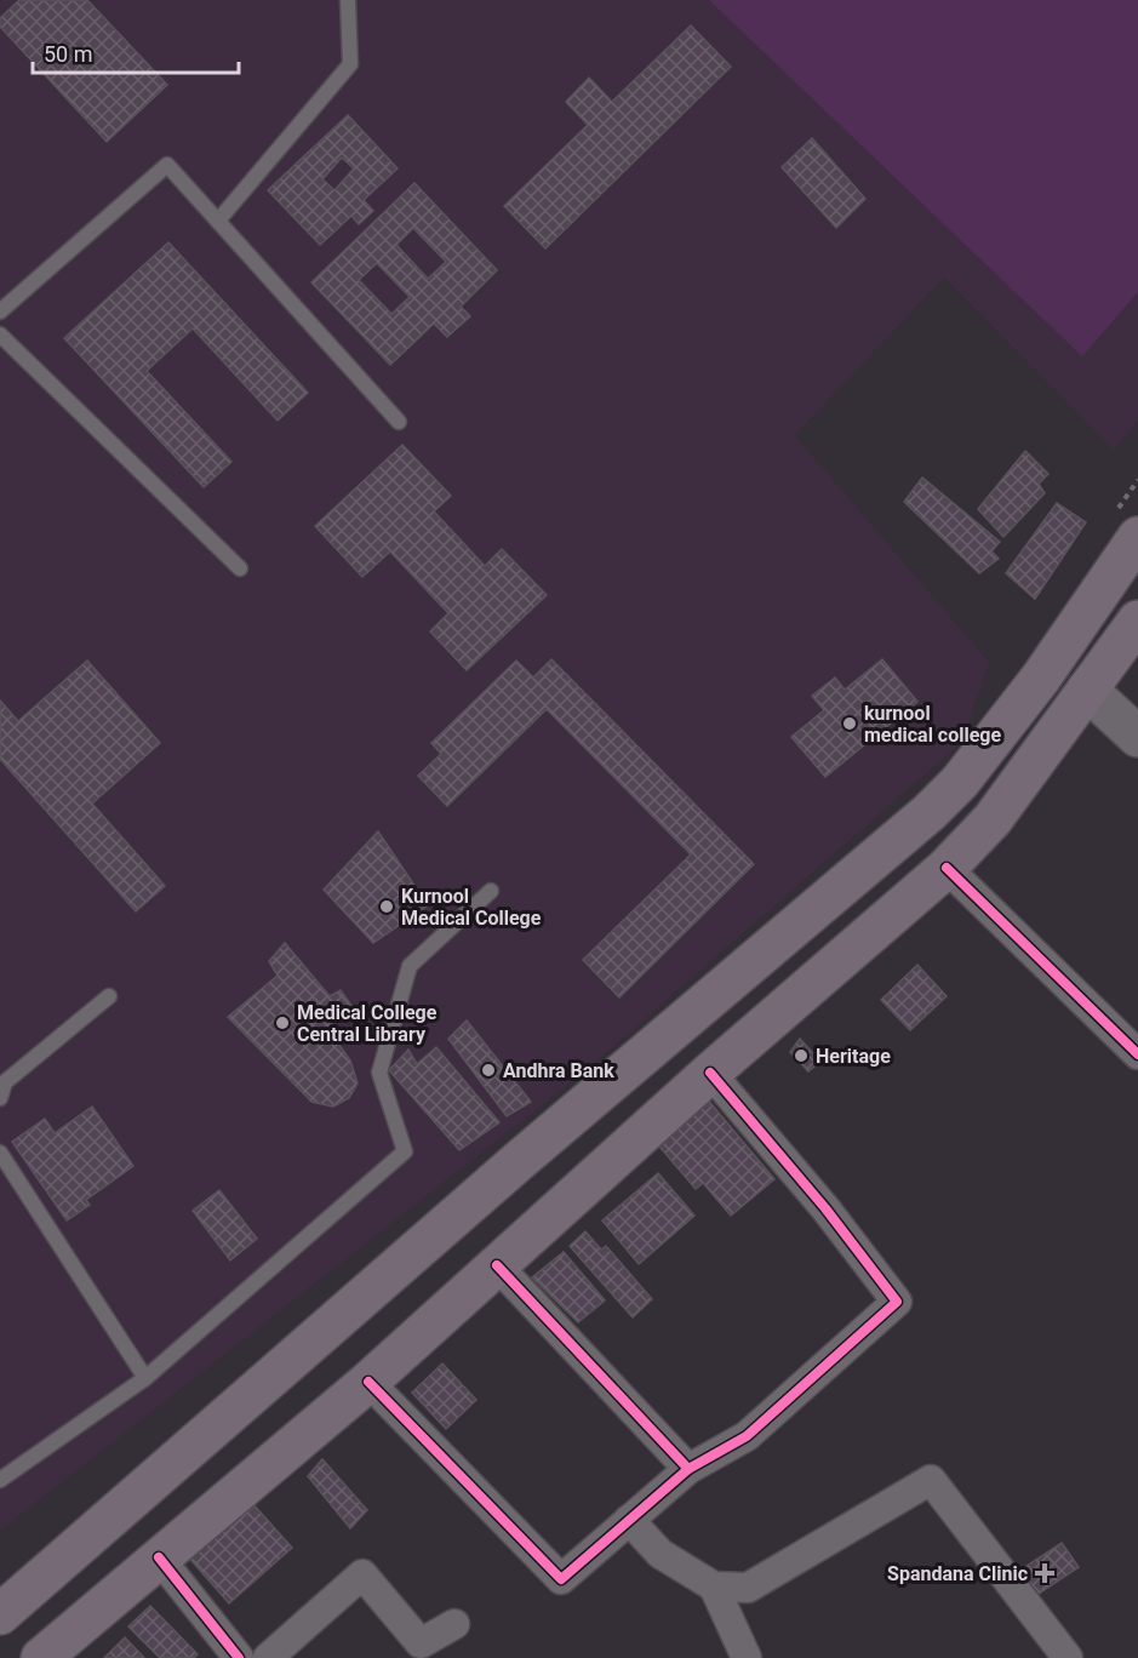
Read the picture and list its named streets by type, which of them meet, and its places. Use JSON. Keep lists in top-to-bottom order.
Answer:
{
  "places": {
    "other": [
      "kurnool medical college",
      "Kurnool Medical College",
      "Medical College Central Library",
      "Heritage",
      "Andhra Bank"
    ],
    "health": ["Spandana Clinic"]
  },
  "scale_bar": "50 m"
}
